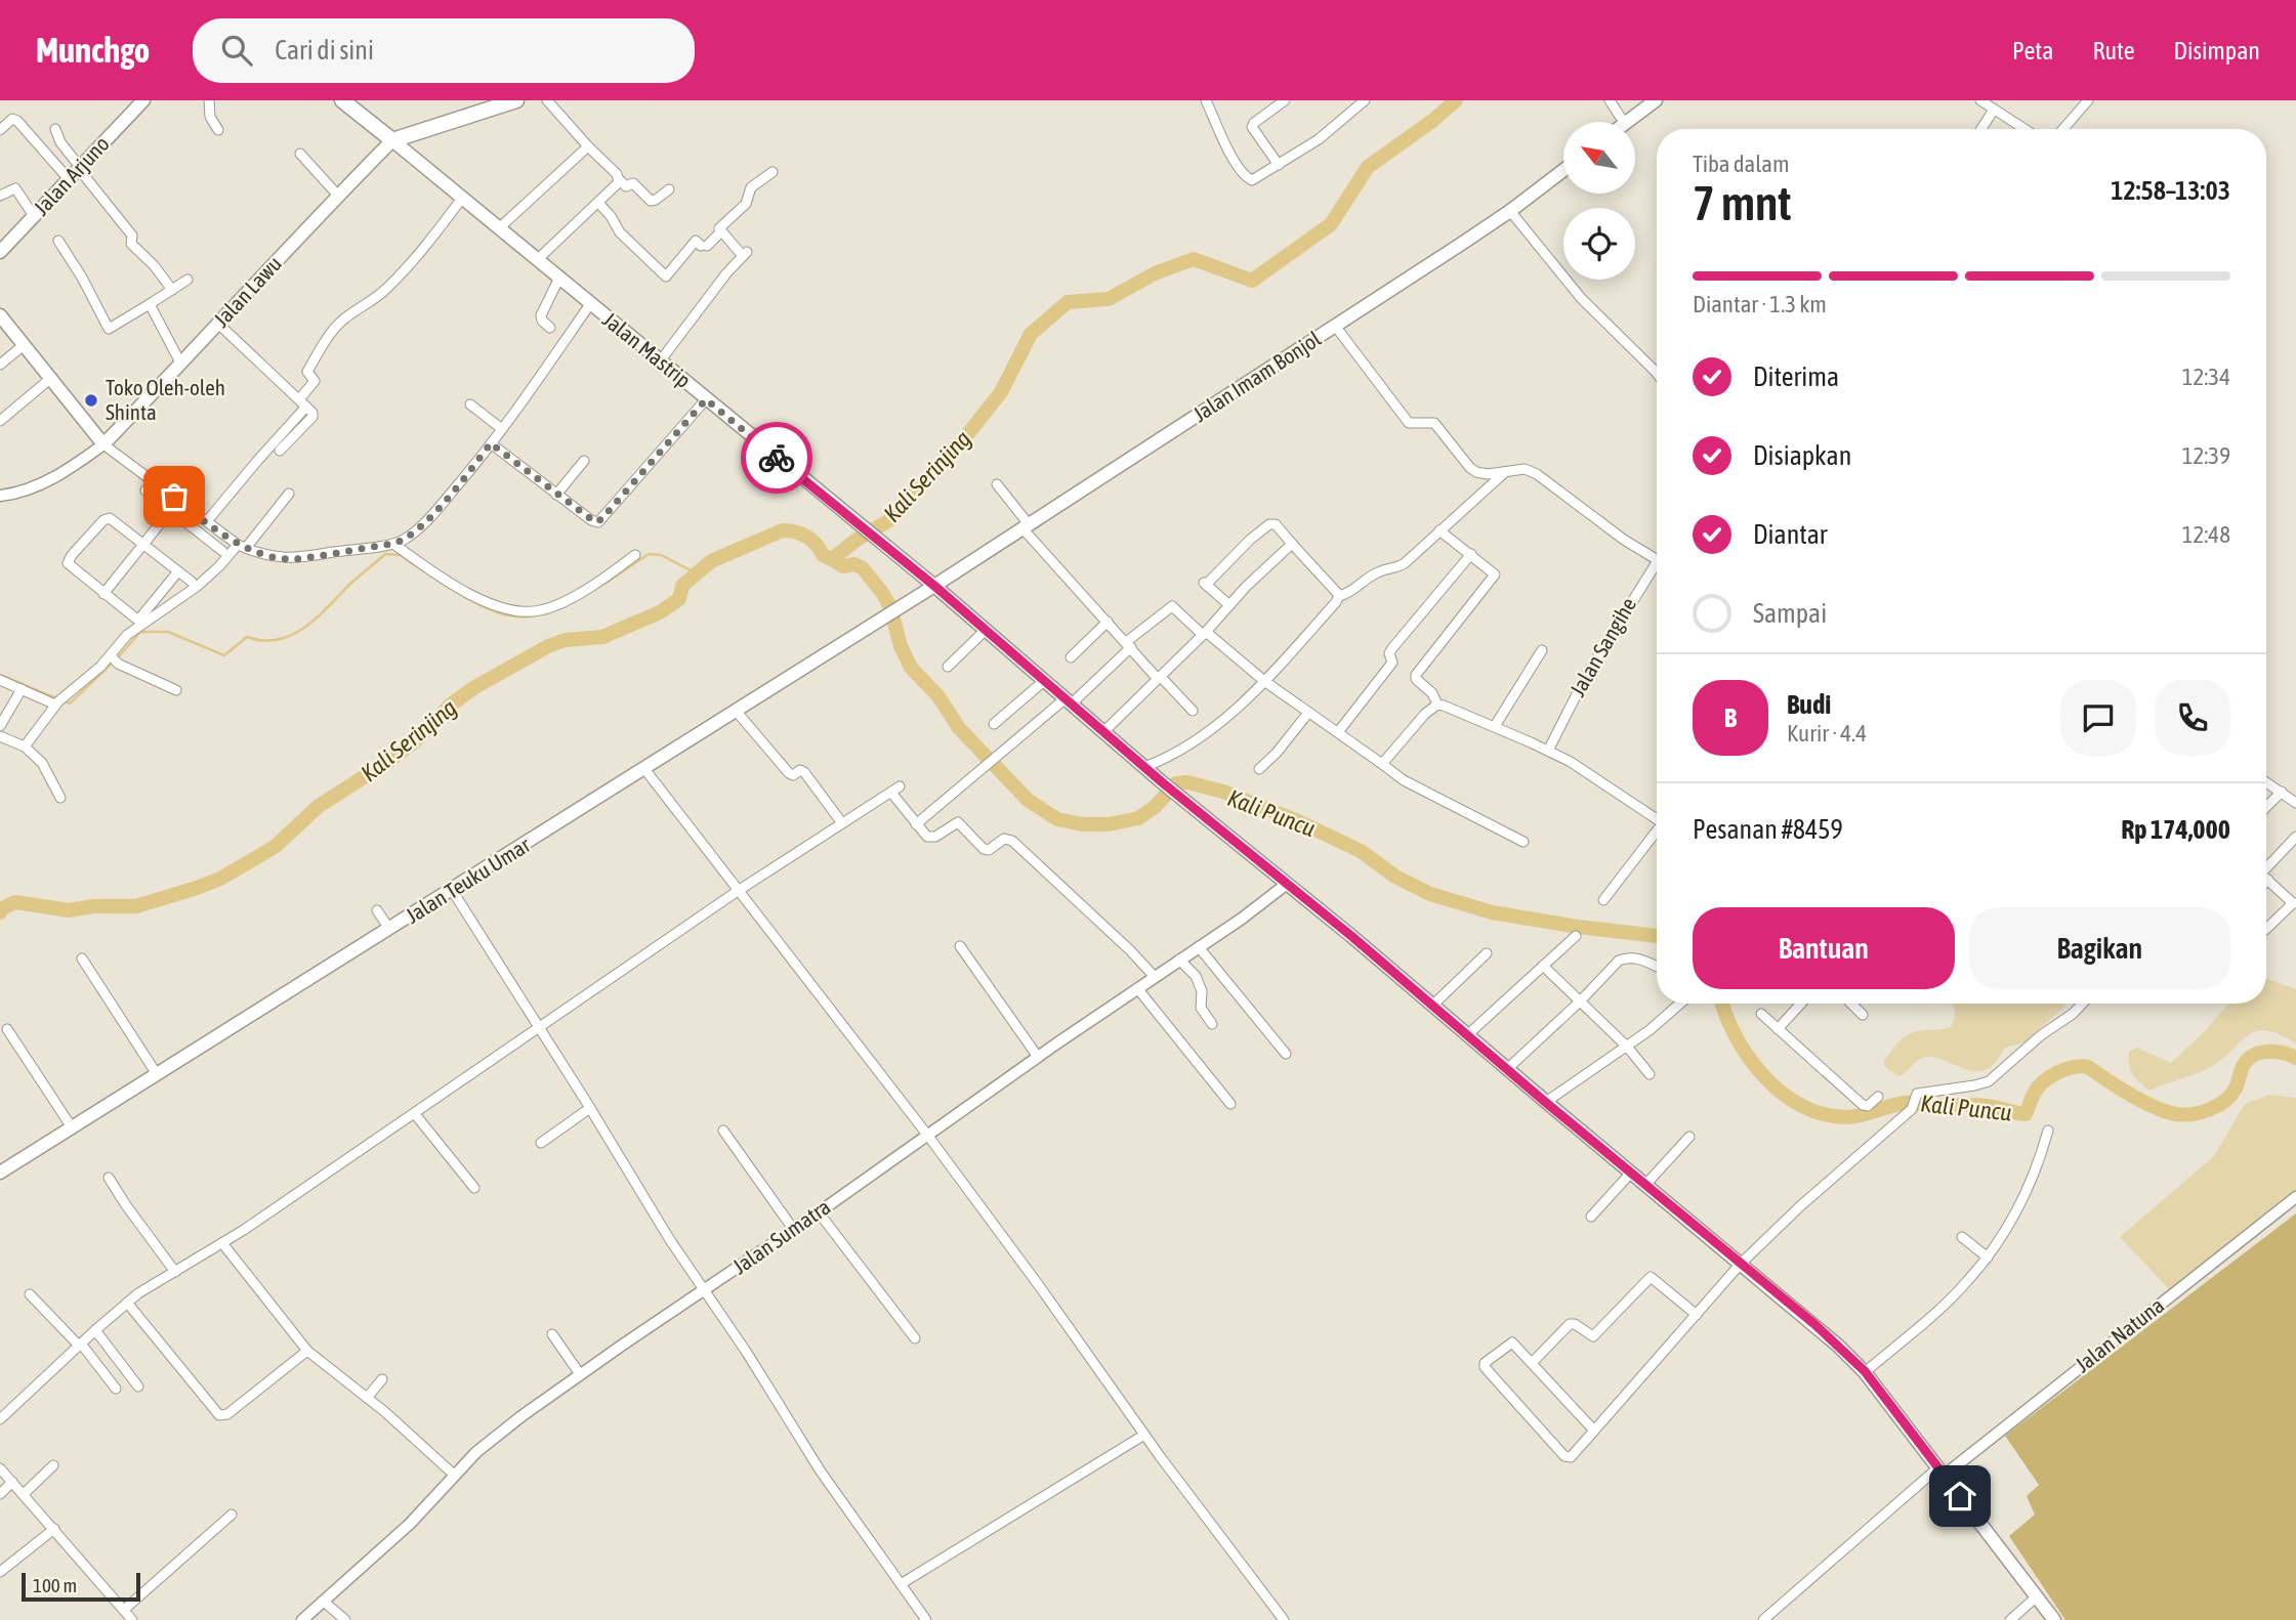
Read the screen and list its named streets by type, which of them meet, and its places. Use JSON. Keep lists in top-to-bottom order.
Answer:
{
  "streets": {
    "main road": [
      "Jalan Arjuno",
      "Jalan Lawu",
      "Jalan Mastrip",
      "Jalan Imam Bonjol",
      "Jalan Teuku Umar"
    ],
    "street": ["Jalan Sangihe", "Jalan Sumatra", "Jalan Natuna"]
  },
  "crossings": [
    ["Jalan Lawu", "Jalan Mastrip"],
    ["Jalan Mastrip", "Jalan Imam Bonjol"],
    ["Jalan Mastrip", "Jalan Teuku Umar"],
    ["Jalan Mastrip", "Jalan Sumatra"],
    ["Jalan Mastrip", "Jalan Natuna"],
    ["Jalan Imam Bonjol", "Jalan Teuku Umar"]
  ],
  "water": ["Kali Serinjing", "Kali Puncu"],
  "places": ["Toko Oleh-oleh Shinta"],
  "scale_bar": "100 m",
  "north": "top left",
  "page": {
    "header": "Munchgo",
    "search": "Cari di sini",
    "nav": ["Peta", "Rute", "Disimpan"],
    "heading": ["7 mnt", "Tiba dalam", "12:58–13:03"],
    "panel": [
      "Budi",
      "Kurir · 4.4",
      "Pesanan #8459",
      "Rp 174,000"
    ],
    "bar": "Diantar · 1.3 km",
    "list": [
      ["Diterima", "12:34"],
      ["Disiapkan", "12:39"],
      ["Diantar", "12:48"],
      "Sampai"
    ],
    "round": "B",
    "buttons": ["Bantuan", "Bagikan"],
    "scale": "100 m"
  }
}
